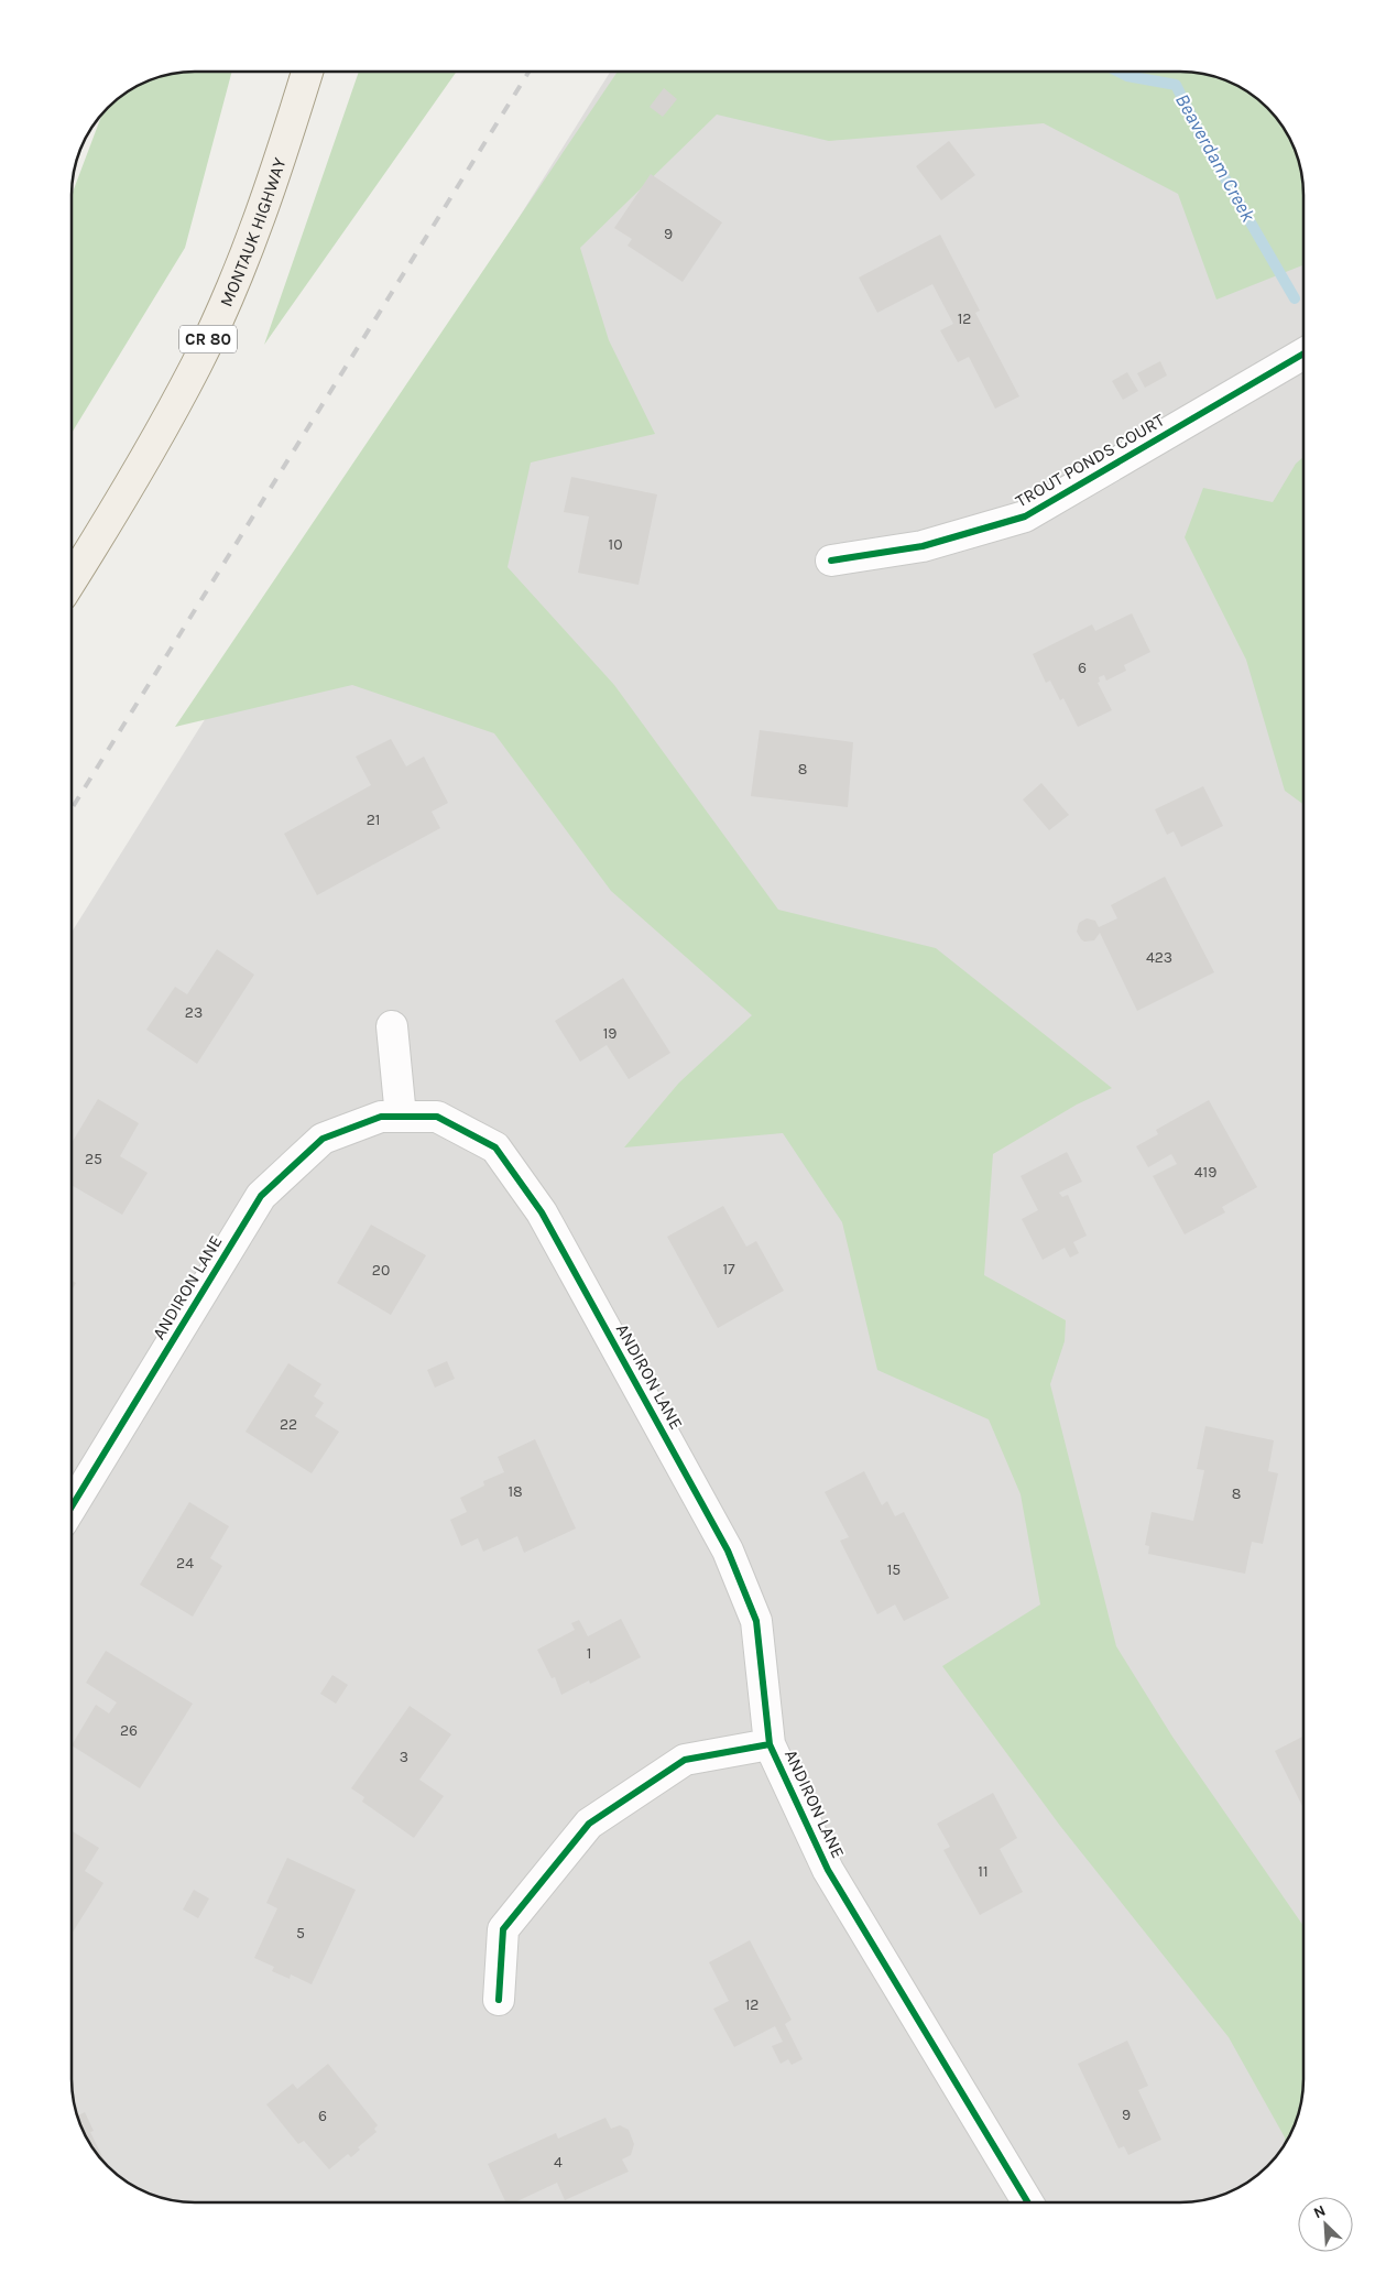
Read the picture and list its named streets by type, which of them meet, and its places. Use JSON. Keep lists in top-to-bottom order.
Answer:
{
  "streets": {
    "main road": ["MONTAUK HIGHWAY", "CR 80"],
    "street": ["TROUT PONDS COURT", "ANDIRON LANE"]
  },
  "water": ["Beaverdam Creek"],
  "house_numbers": [
    "9",
    "12",
    "10",
    "6",
    "8",
    "21",
    "423",
    "23",
    "19",
    "25",
    "419",
    "17",
    "20",
    "22",
    "18",
    "8",
    "24",
    "15",
    "1",
    "26",
    "3",
    "11",
    "5",
    "12",
    "9",
    "6",
    "4"
  ],
  "north": "top left"
}
